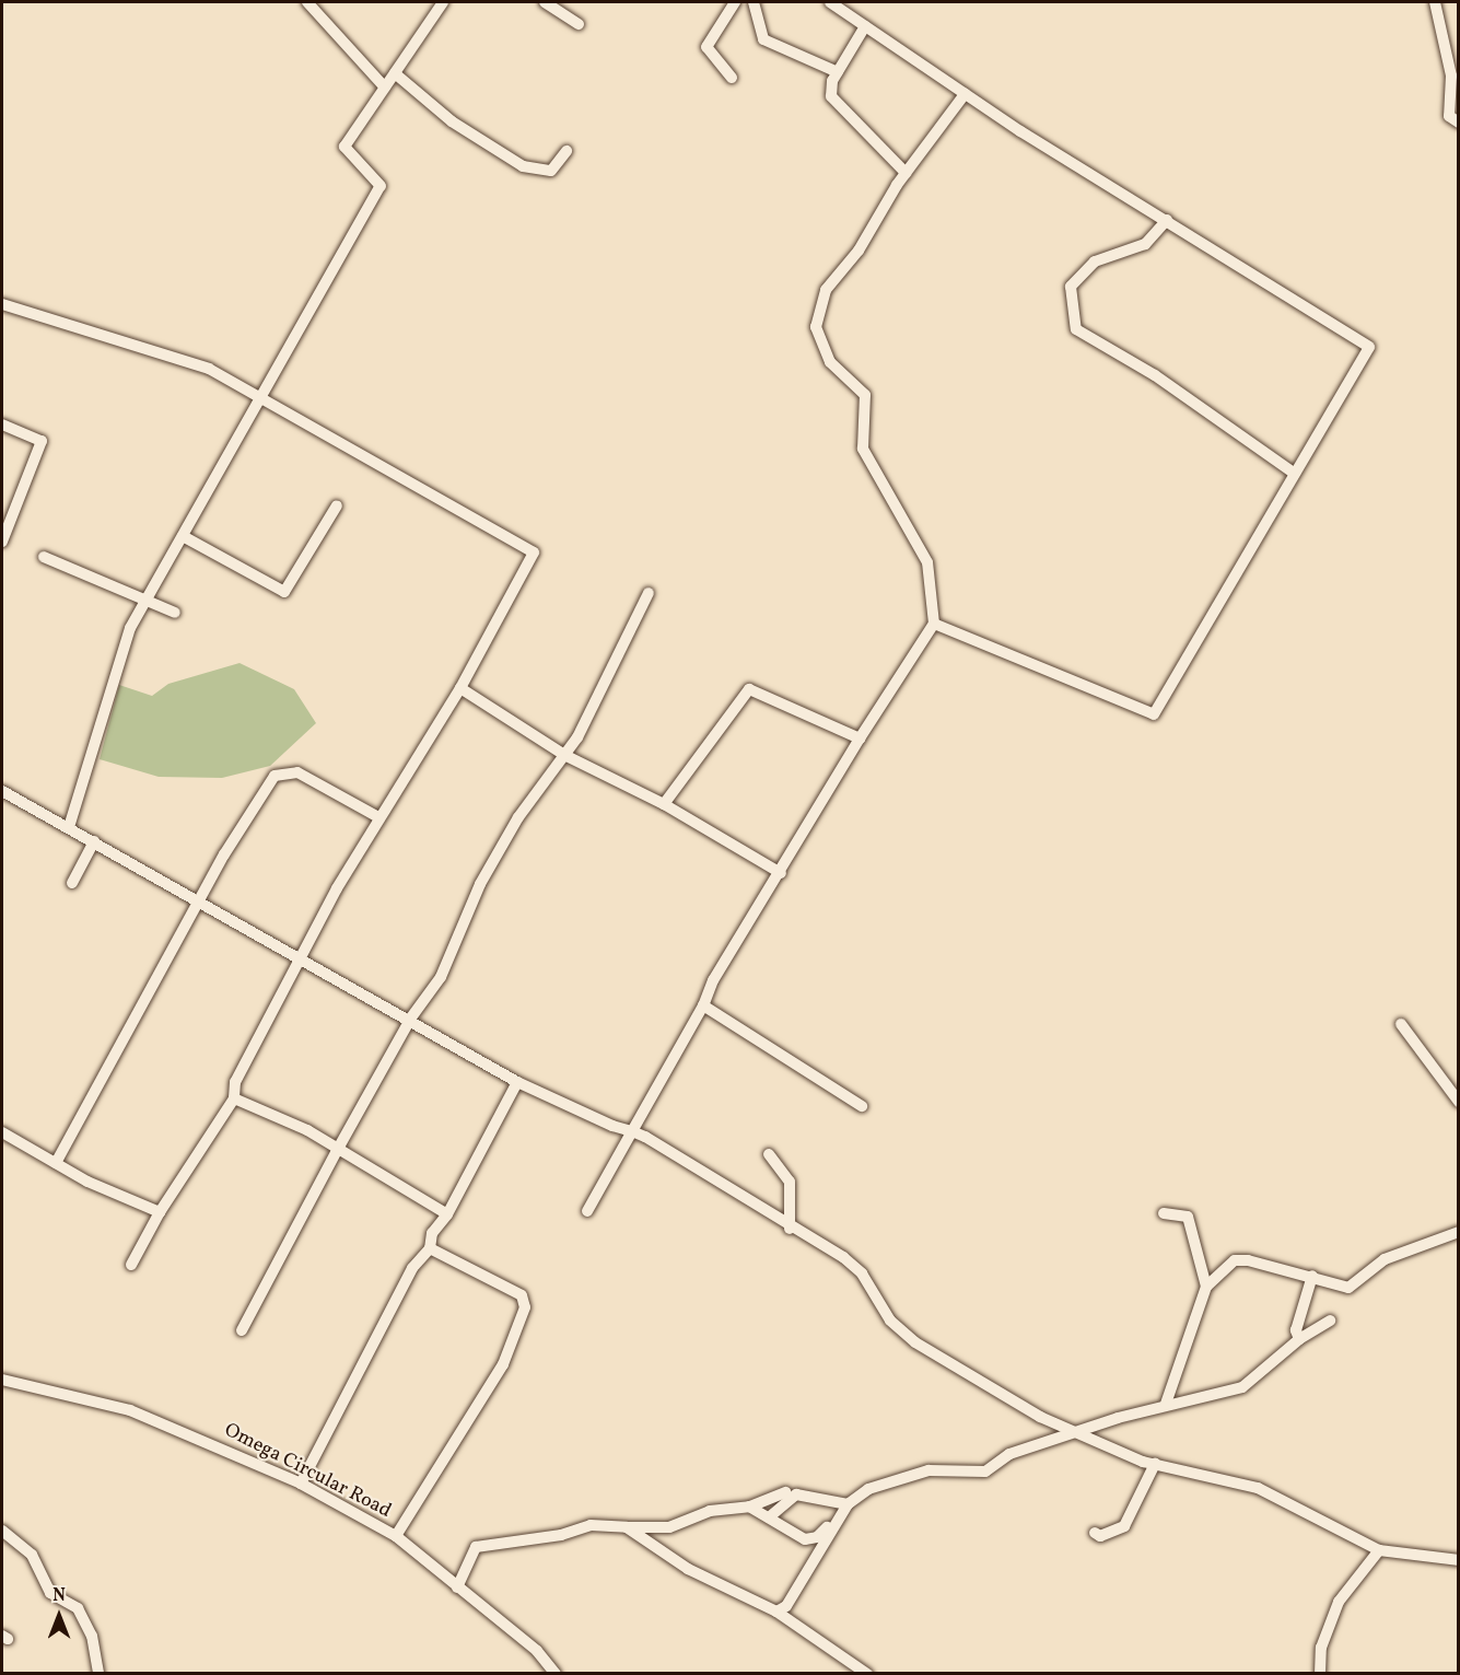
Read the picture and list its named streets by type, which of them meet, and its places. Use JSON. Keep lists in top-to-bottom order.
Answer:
{
  "streets": {
    "street": ["Omega Circular Road"]
  },
  "north": "top"
}
